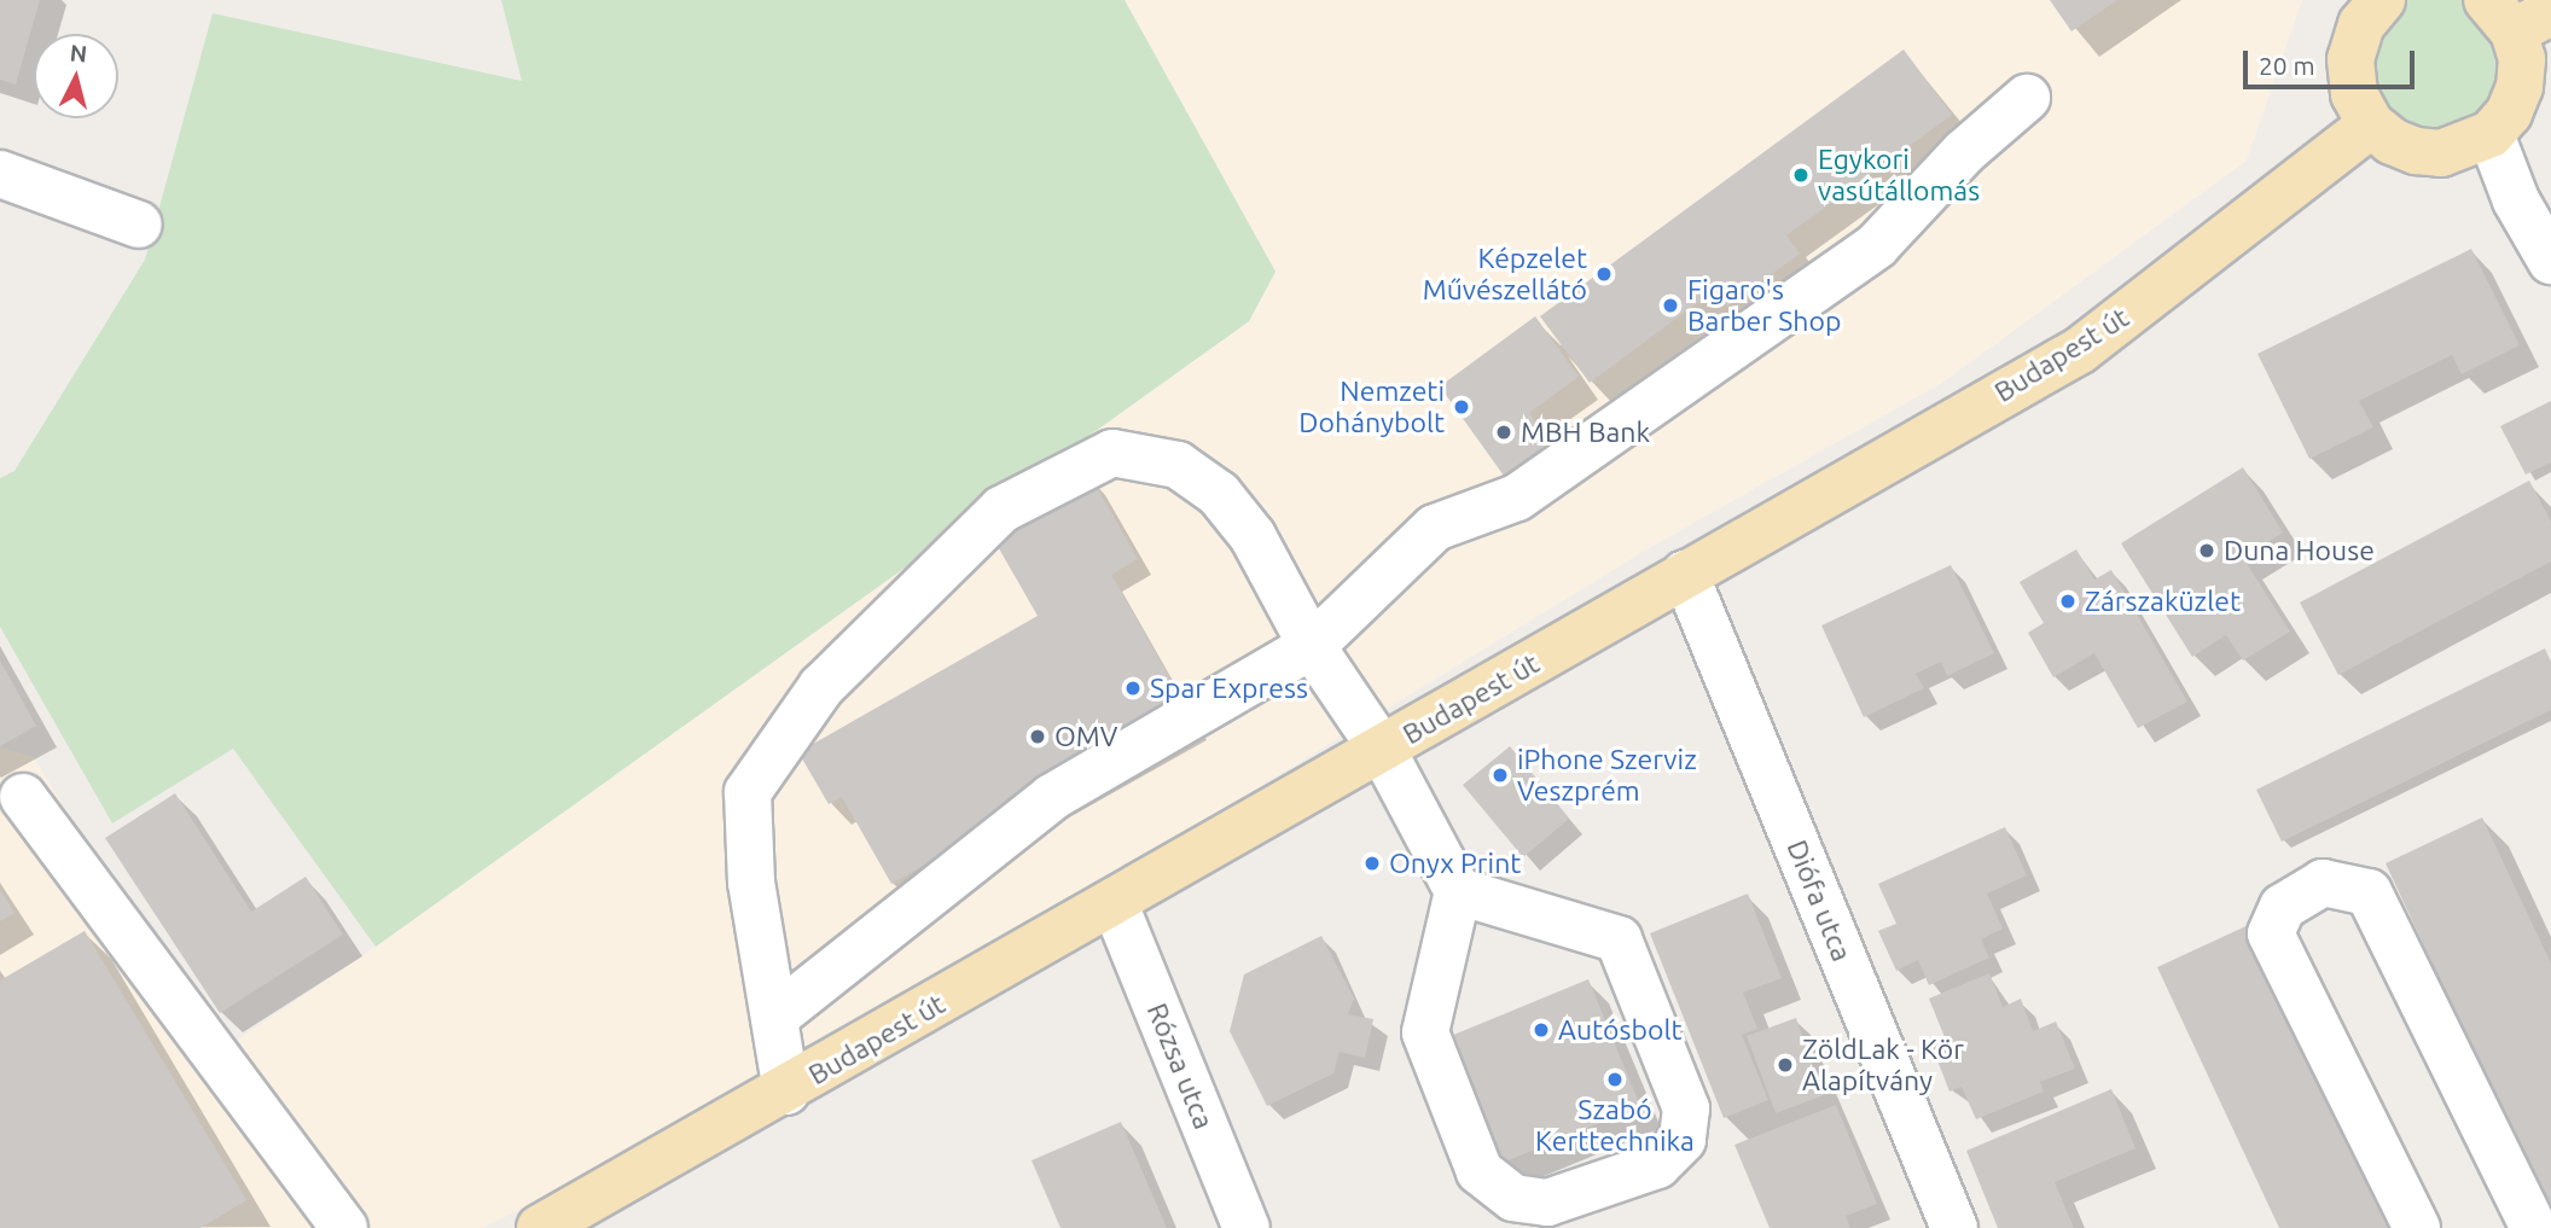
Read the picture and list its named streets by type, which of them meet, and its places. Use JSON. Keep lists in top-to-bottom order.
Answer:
{
  "streets": {
    "main road": ["Budapest út"],
    "street": ["Diófa utca", "Rózsa utca"]
  },
  "crossings": [
    ["Budapest út", "Diófa utca"],
    ["Budapest út", "Rózsa utca"]
  ],
  "places": [
    "Egykori vasútállomás",
    "Képzelet Művészellátó",
    "Figaro's Barber Shop",
    "Nemzeti Dohánybolt",
    "MBH Bank",
    "Duna House",
    "Zárszaküzlet",
    "Spar Express",
    "OMV",
    "iPhone Szerviz Veszprém",
    "Onyx Print",
    "Autósbolt",
    "ZöldLak - Kör Alapítvány",
    "Szabó Kerttechnika"
  ],
  "scale_bar": "20 m",
  "north": "top"
}
